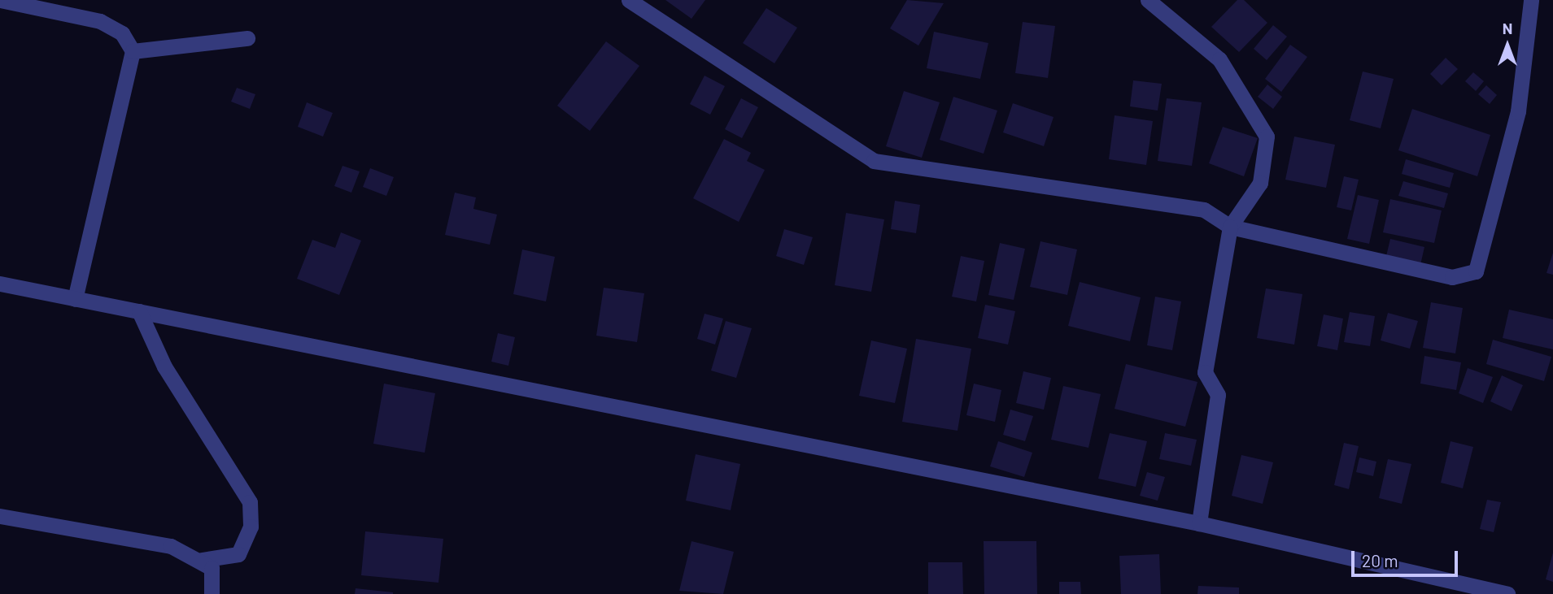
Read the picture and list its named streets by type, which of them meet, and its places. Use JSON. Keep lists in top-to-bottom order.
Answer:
{
  "scale_bar": "20 m",
  "north": "top"
}
